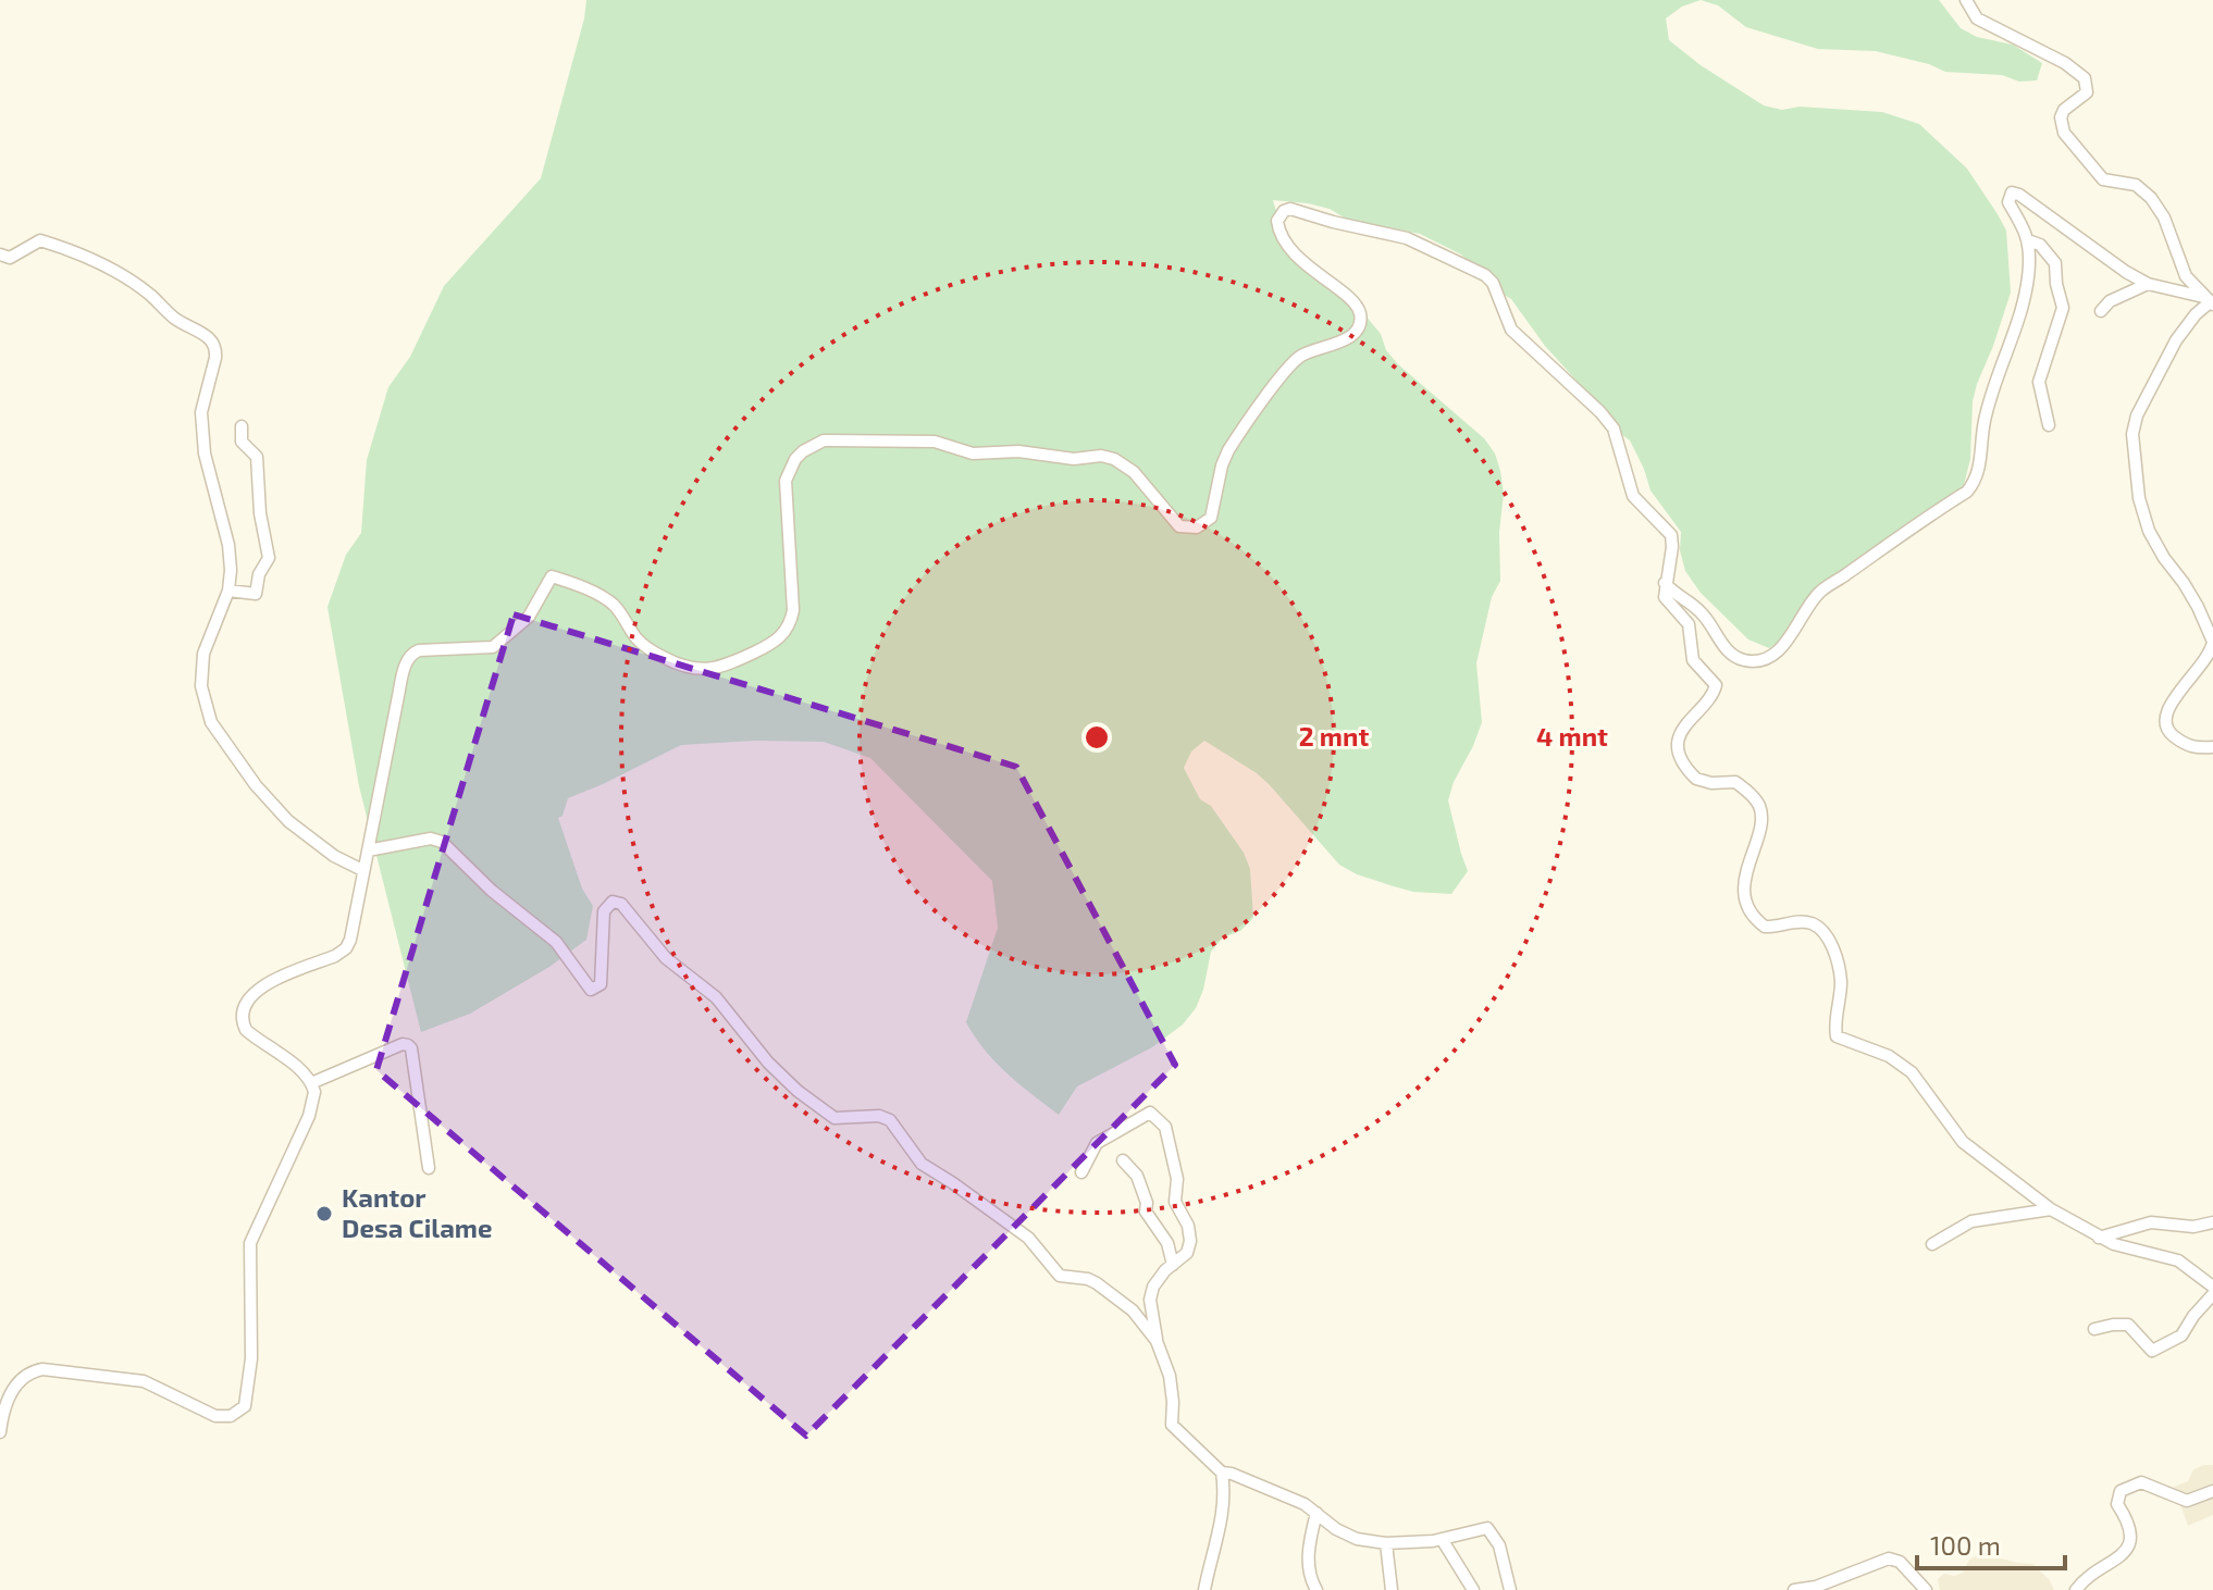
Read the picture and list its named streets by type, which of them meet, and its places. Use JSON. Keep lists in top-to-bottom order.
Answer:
{
  "places": ["Kantor Desa Cilame"],
  "scale_bar": "100 m",
  "rings": ["2 mnt", "4 mnt"]
}
